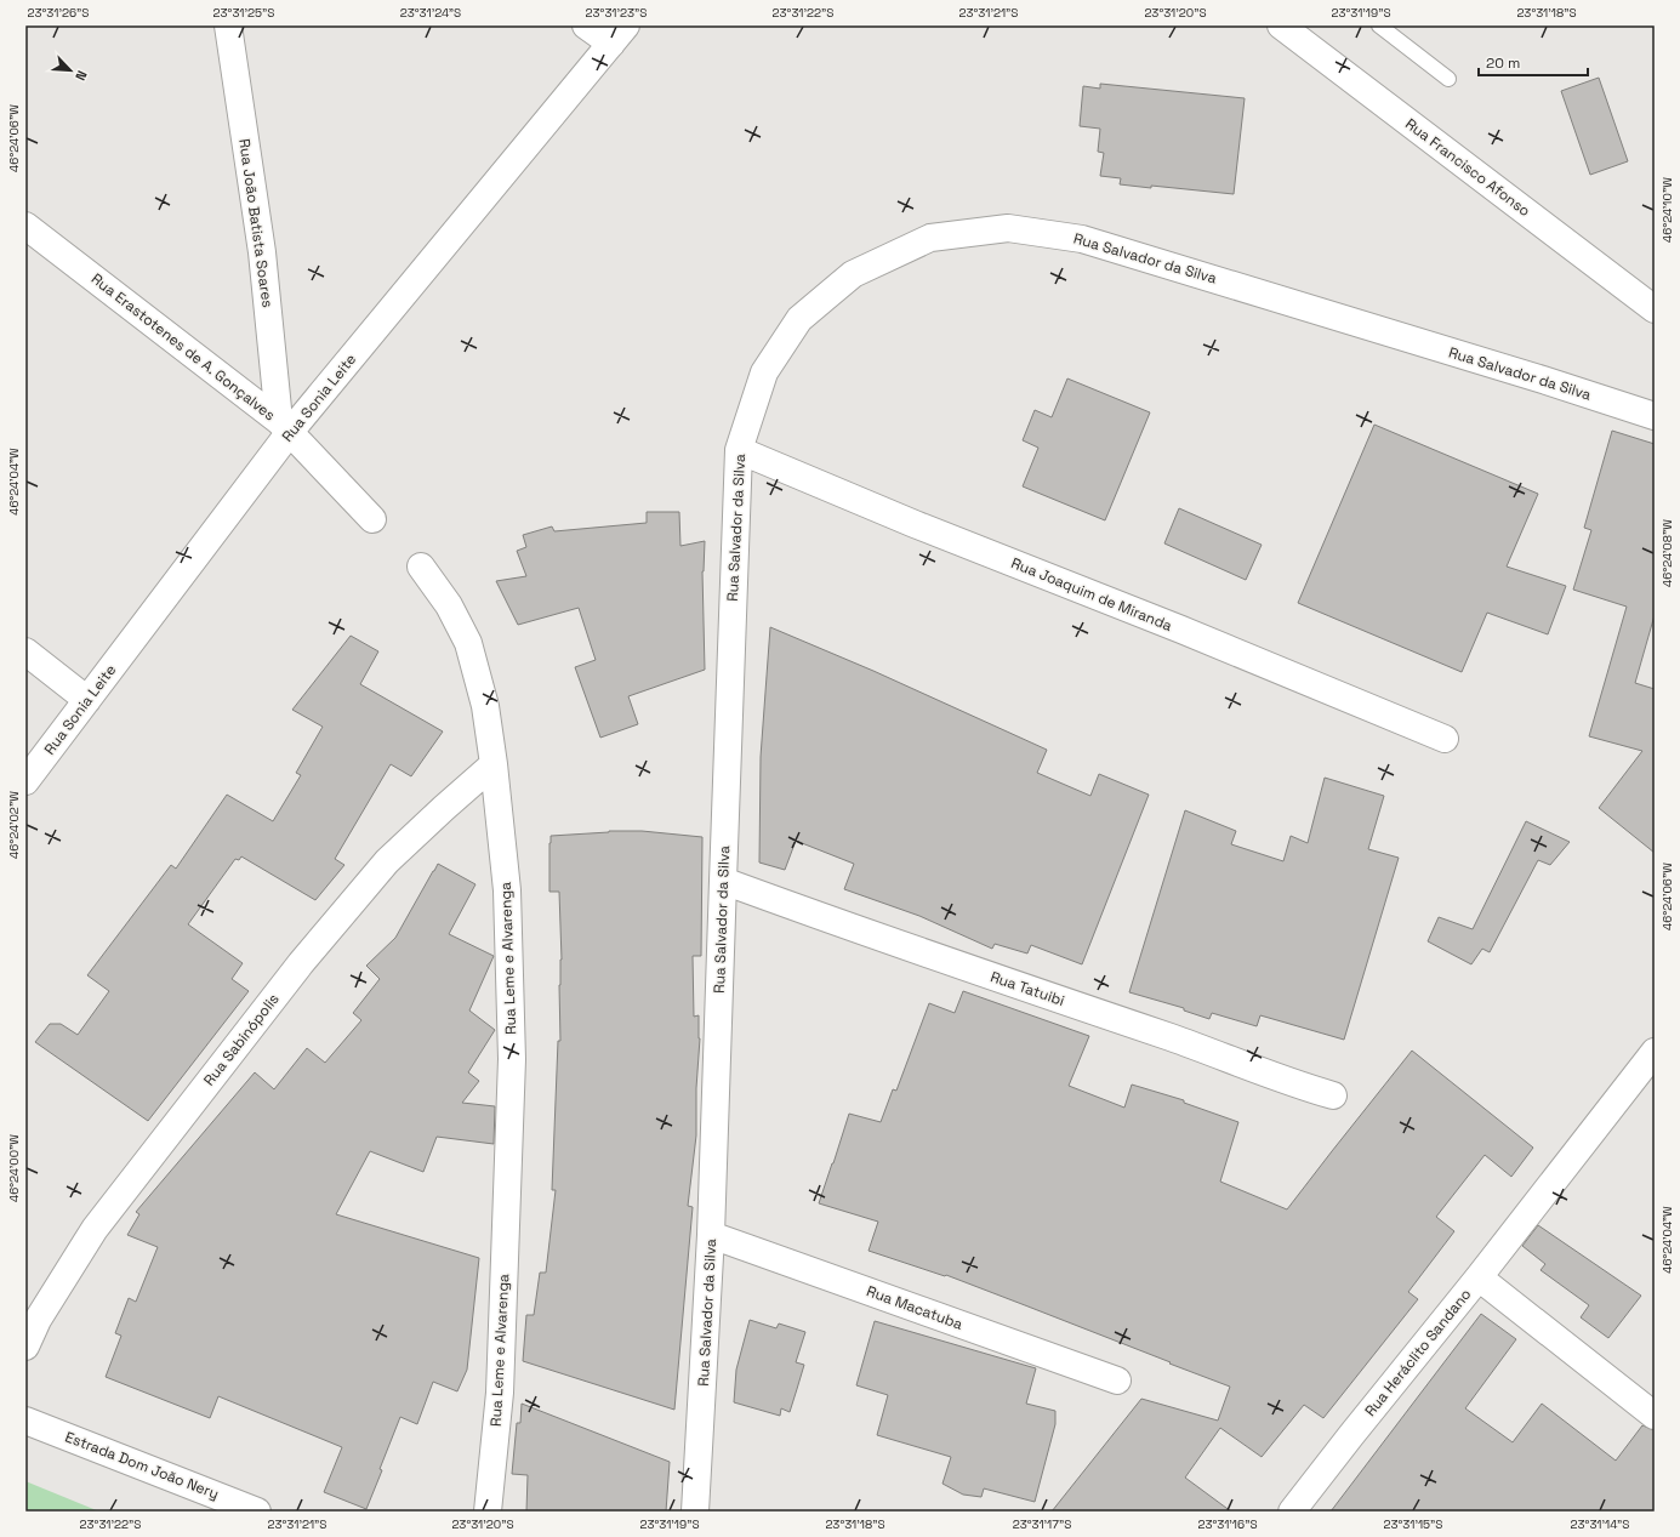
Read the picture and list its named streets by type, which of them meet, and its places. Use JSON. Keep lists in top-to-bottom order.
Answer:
{
  "streets": {
    "street": [
      "Rua Francisco Afonso",
      "Rua João Batista Soares",
      "Rua Salvador da Silva",
      "Rua Erastotenes de A. Gonçalves",
      "Rua Sonia Leite",
      "Rua Joaquim de Miranda",
      "Rua Leme e Alvarenga",
      "Rua Tatuibi",
      "Rua Sabinópolis",
      "Rua Macatuba",
      "Rua Heráclito Sandano",
      "Estrada Dom João Nery"
    ]
  },
  "crossings": [
    ["Rua João Batista Soares", "Rua Erastotenes de A. Gonçalves"],
    ["Rua João Batista Soares", "Rua Sonia Leite"],
    ["Rua Salvador da Silva", "Rua Joaquim de Miranda"],
    ["Rua Salvador da Silva", "Rua Tatuibi"],
    ["Rua Salvador da Silva", "Rua Macatuba"],
    ["Rua Erastotenes de A. Gonçalves", "Rua Sonia Leite"],
    ["Rua Leme e Alvarenga", "Rua Sabinópolis"]
  ],
  "scale_bar": "20 m",
  "north": "bottom right",
  "coordinates": [
    "23°31'26\"S",
    "23°31'25\"S",
    "23°31'24\"S",
    "23°31'23\"S",
    "23°31'22\"S",
    "23°31'21\"S",
    "23°31'20\"S",
    "23°31'19\"S",
    "23°31'18\"S",
    "46°24'06\"W",
    "46°24'10\"W",
    "46°24'04\"W",
    "46°24'08\"W",
    "46°24'02\"W",
    "46°24'00\"W",
    "23°31'17\"S",
    "23°31'16\"S",
    "23°31'15\"S",
    "23°31'14\"S"
  ]
}
